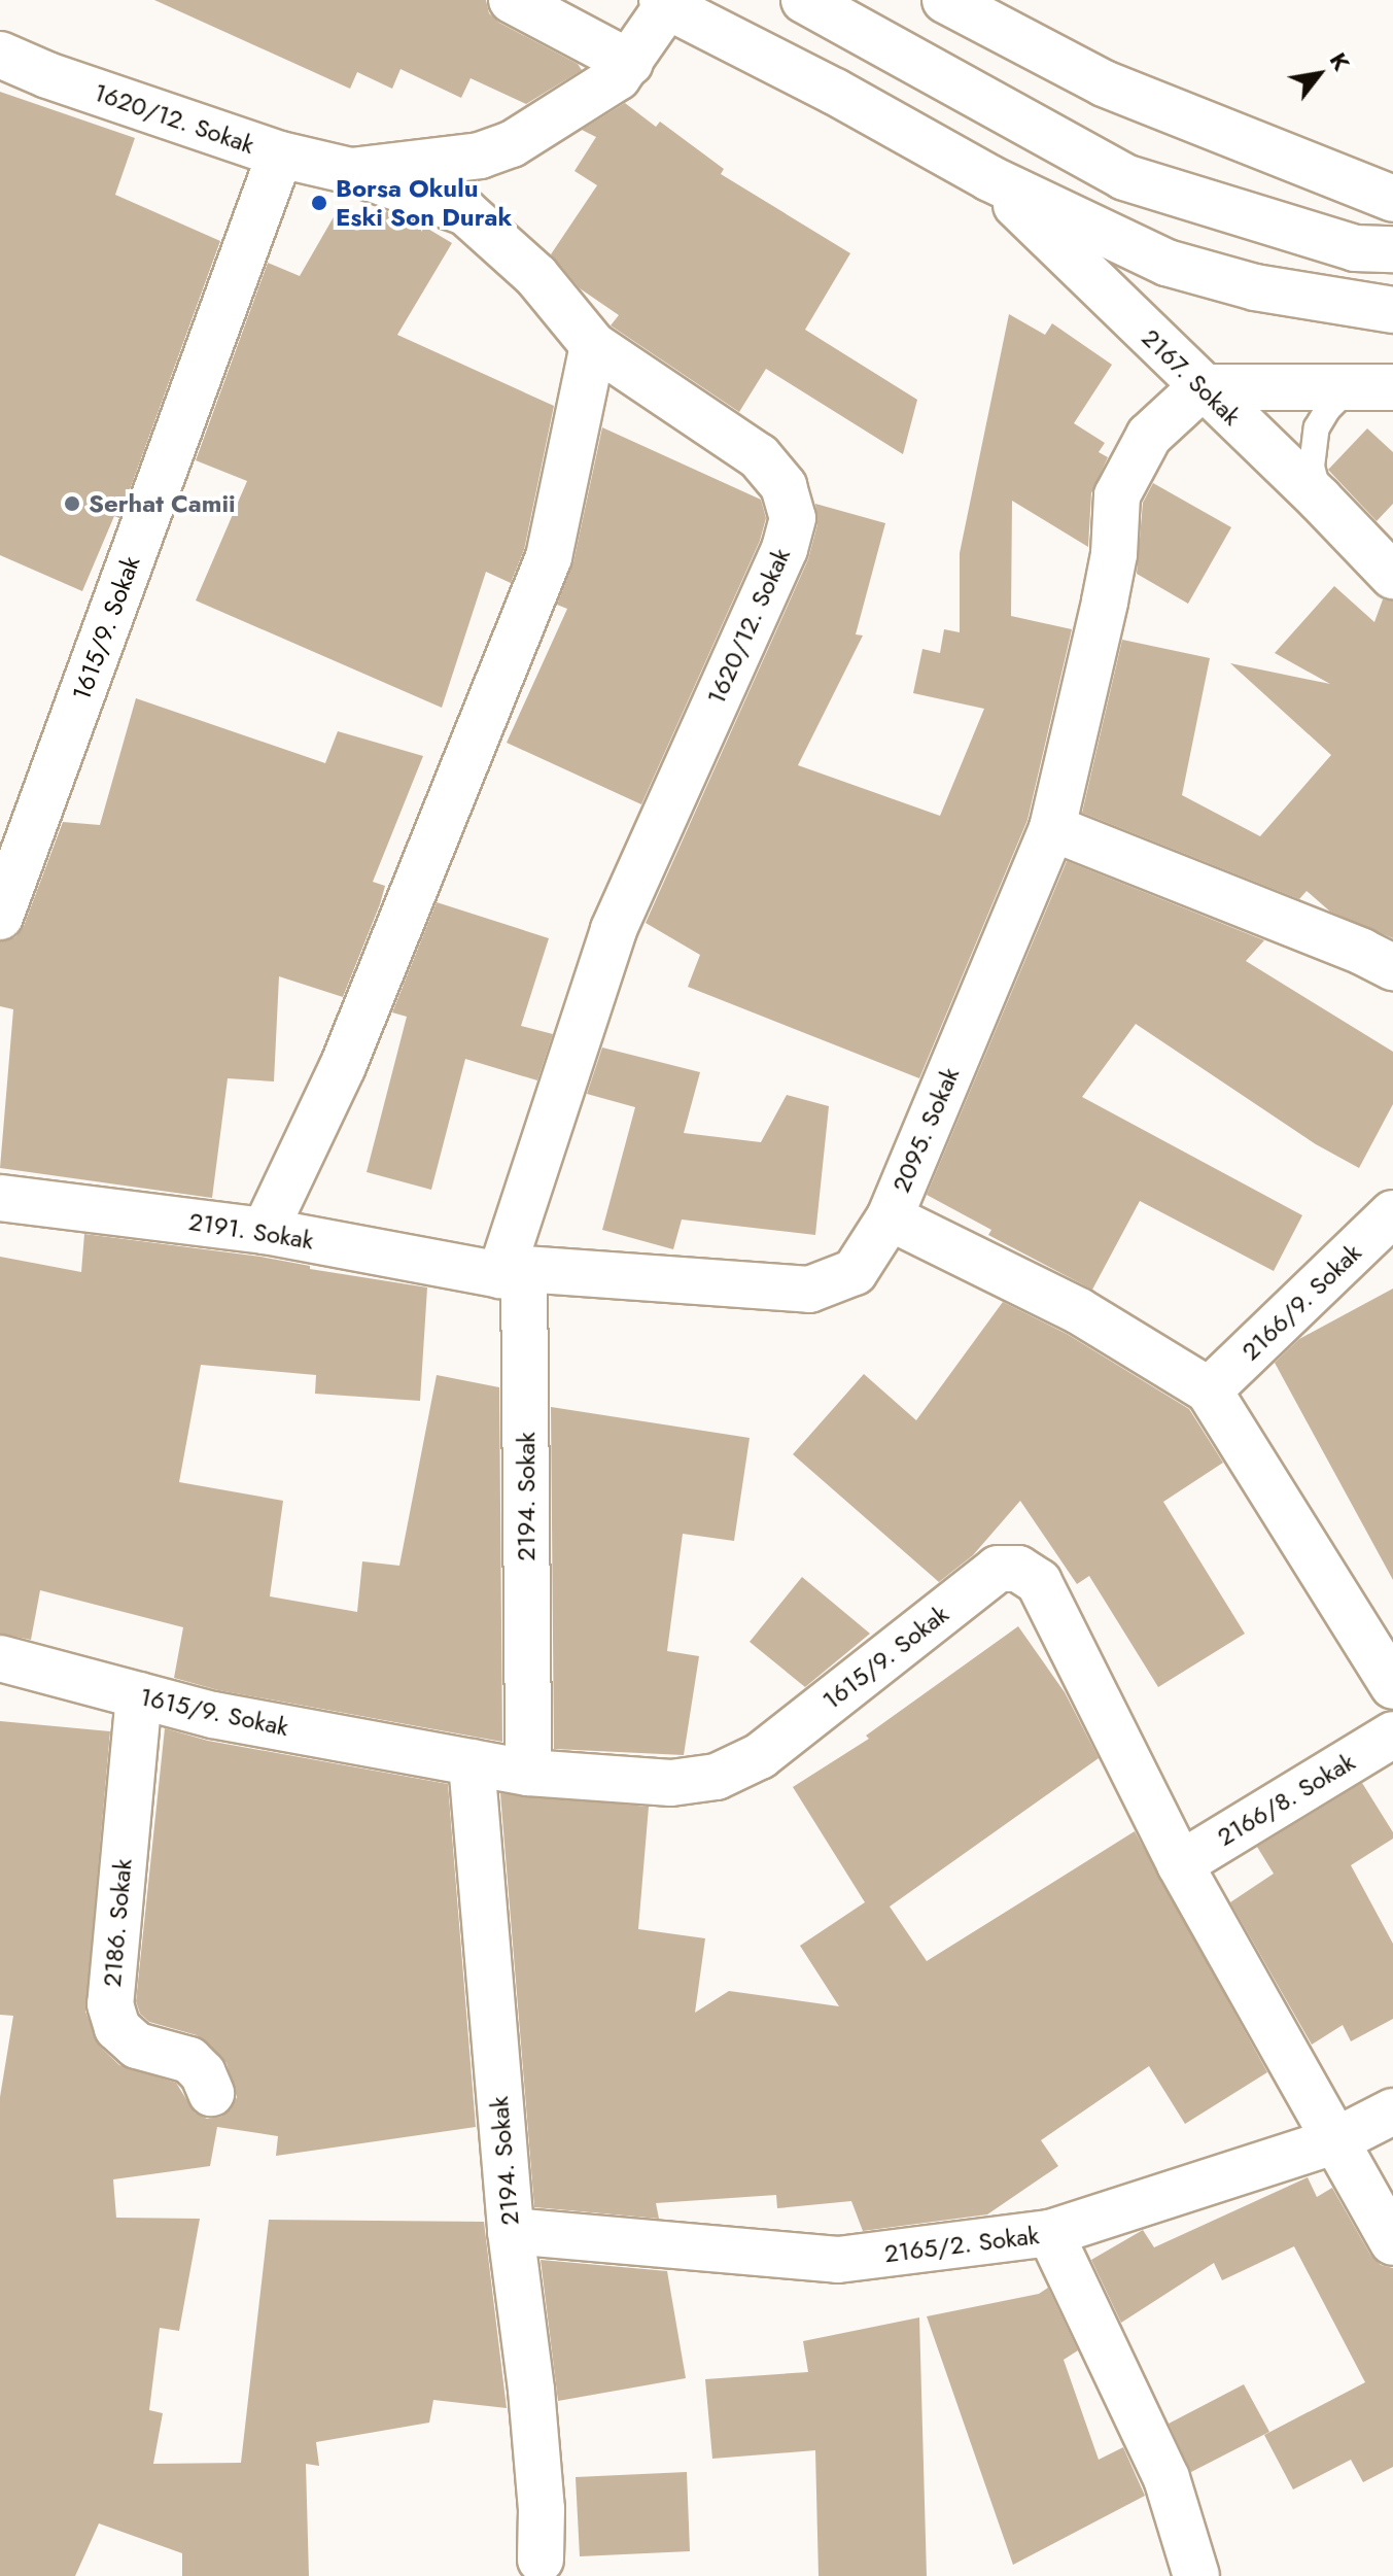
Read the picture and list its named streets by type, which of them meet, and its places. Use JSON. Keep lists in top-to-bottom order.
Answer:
{
  "streets": {
    "street": [
      "1620/12. Sokak",
      "2167. Sokak",
      "1615/9. Sokak",
      "2095. Sokak",
      "2191. Sokak",
      "2166/9. Sokak",
      "2194. Sokak",
      "2166/8. Sokak",
      "2186. Sokak",
      "2165/2. Sokak"
    ]
  },
  "crossings": [
    ["1620/12. Sokak", "1615/9. Sokak"],
    ["1620/12. Sokak", "2191. Sokak"],
    ["1620/12. Sokak", "2194. Sokak"],
    ["2167. Sokak", "2095. Sokak"],
    ["1615/9. Sokak", "2194. Sokak"],
    ["1615/9. Sokak", "2166/8. Sokak"],
    ["1615/9. Sokak", "2186. Sokak"],
    ["1615/9. Sokak", "2165/2. Sokak"],
    ["2095. Sokak", "2191. Sokak"],
    ["2095. Sokak", "2166/9. Sokak"],
    ["2191. Sokak", "2194. Sokak"],
    ["2194. Sokak", "2165/2. Sokak"]
  ],
  "places": ["Borsa Okulu Eski Son Durak", "Serhat Camii"],
  "north": "top right"
}
